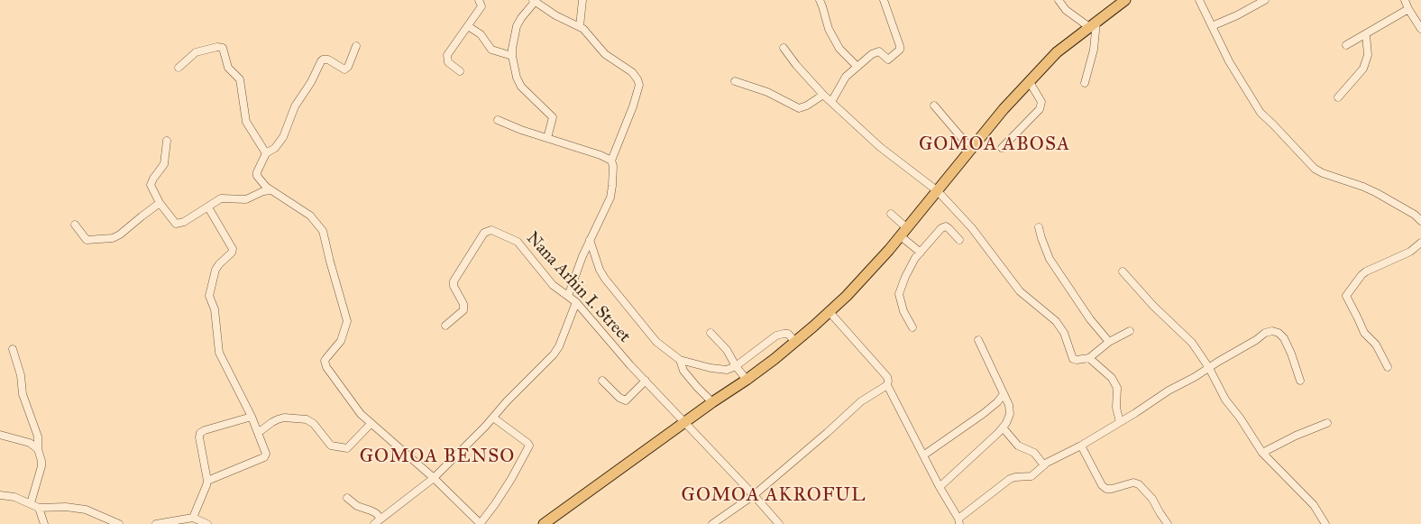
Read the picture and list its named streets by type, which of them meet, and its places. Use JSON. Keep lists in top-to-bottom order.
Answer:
{
  "streets": {
    "street": ["Nana Arhin I. Street"]
  },
  "districts": ["GOMOA ABOSA", "GOMOA BENSO", "GOMOA AKROFUL"]
}
